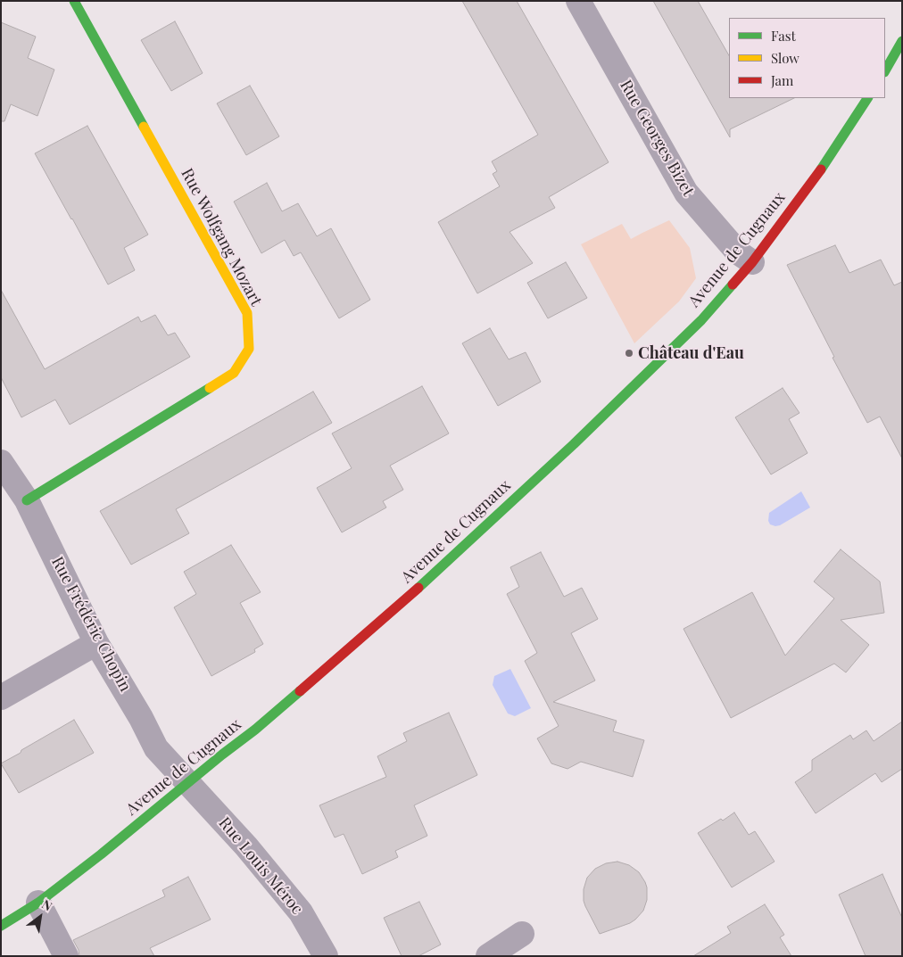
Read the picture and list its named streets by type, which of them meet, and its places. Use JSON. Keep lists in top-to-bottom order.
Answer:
{
  "streets": {
    "street": [
      "Rue Georges Bizet",
      "Rue Wolfgang Mozart",
      "Avenue de Cugnaux",
      "Rue Frédéric Chopin",
      "Rue Louis Méroc"
    ]
  },
  "crossings": [
    ["Rue Georges Bizet", "Avenue de Cugnaux"],
    ["Rue Wolfgang Mozart", "Rue Frédéric Chopin"],
    ["Avenue de Cugnaux", "Rue Frédéric Chopin"],
    ["Avenue de Cugnaux", "Rue Louis Méroc"],
    ["Rue Frédéric Chopin", "Rue Louis Méroc"]
  ],
  "places": ["Château d'Eau"],
  "legend": ["Fast", "Slow", "Jam"],
  "north": "top right"
}
